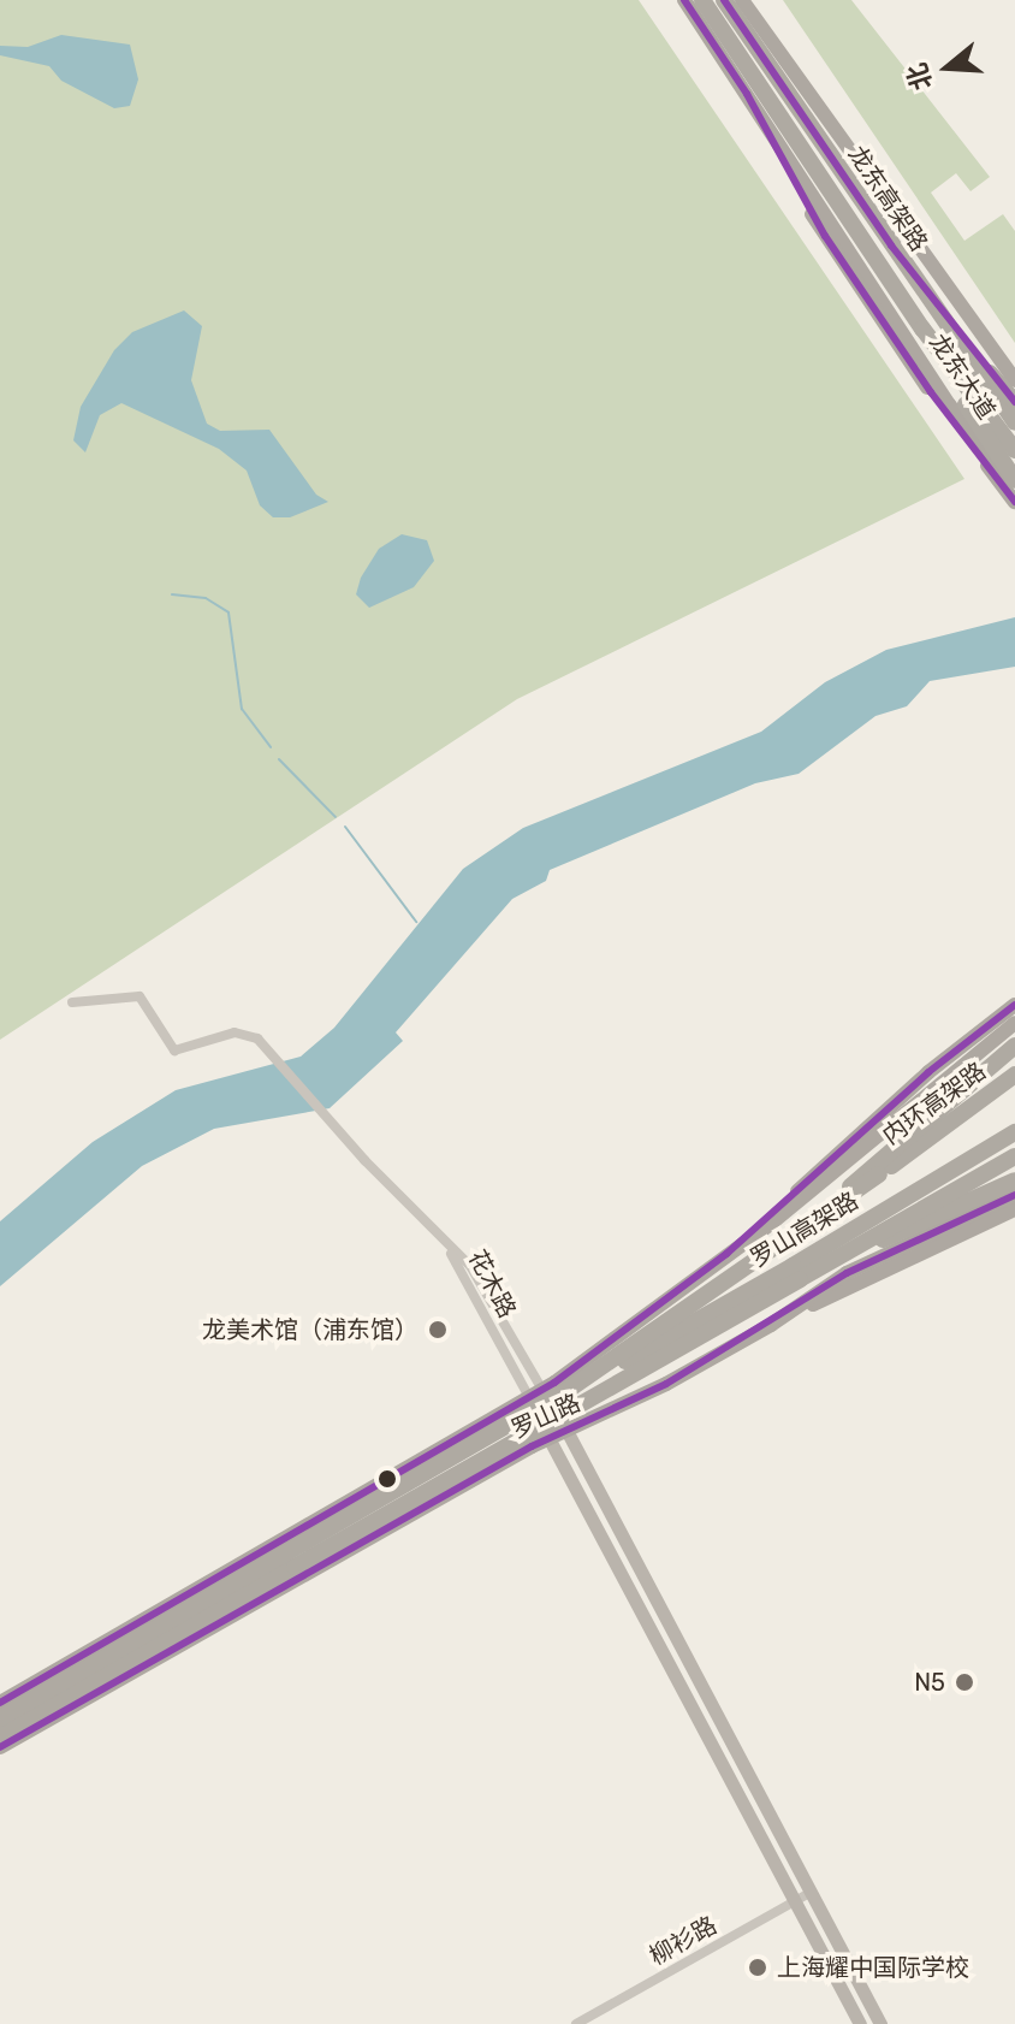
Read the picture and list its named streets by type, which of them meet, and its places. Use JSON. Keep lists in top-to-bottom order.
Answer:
{
  "streets": {
    "highway": ["龙东高架路", "内环高架路", "罗山高架路"],
    "main road": ["龙东大道", "花木路", "罗山路"],
    "street": ["柳衫路"]
  },
  "crossings": [
    ["内环高架路", "罗山高架路"],
    ["花木路", "罗山路"],
    ["花木路", "柳衫路"]
  ],
  "places": ["龙美术馆（浦东馆）", "N5", "上海耀中国际学校"],
  "north": "left"
}
